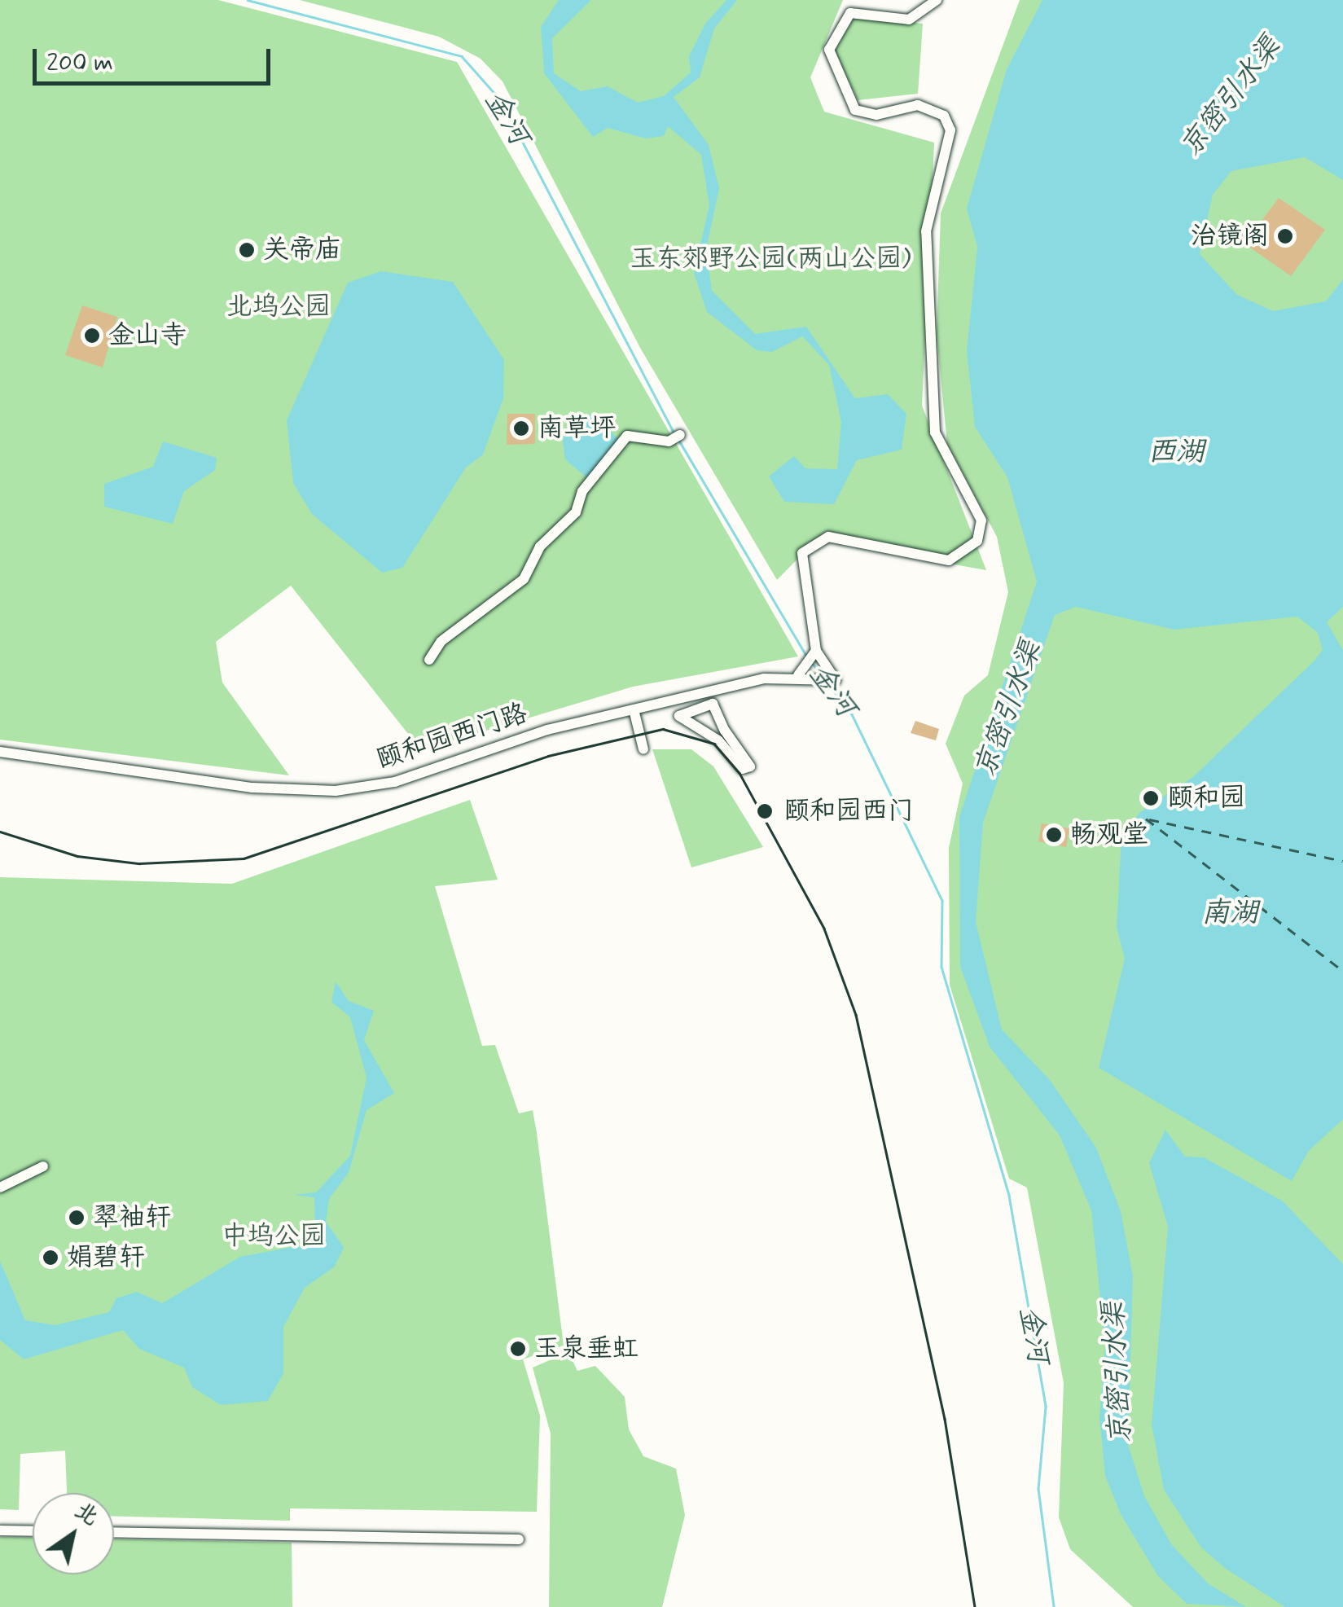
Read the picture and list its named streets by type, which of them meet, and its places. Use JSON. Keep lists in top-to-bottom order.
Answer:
{
  "streets": {
    "street": ["颐和园西门路"]
  },
  "water": [
    "京密引水渠",
    "金河",
    "西湖",
    "南湖"
  ],
  "parks": ["玉东郊野公园(两山公园)", "北坞公园", "中坞公园"],
  "places": [
    "治镜阁",
    "关帝庙",
    "金山寺",
    "南草坪",
    "颐和园",
    "颐和园西门",
    "畅观堂",
    "翠袖轩",
    "娟碧轩",
    "玉泉垂虹"
  ],
  "scale_bar": "200 m",
  "north": "top right"
}
